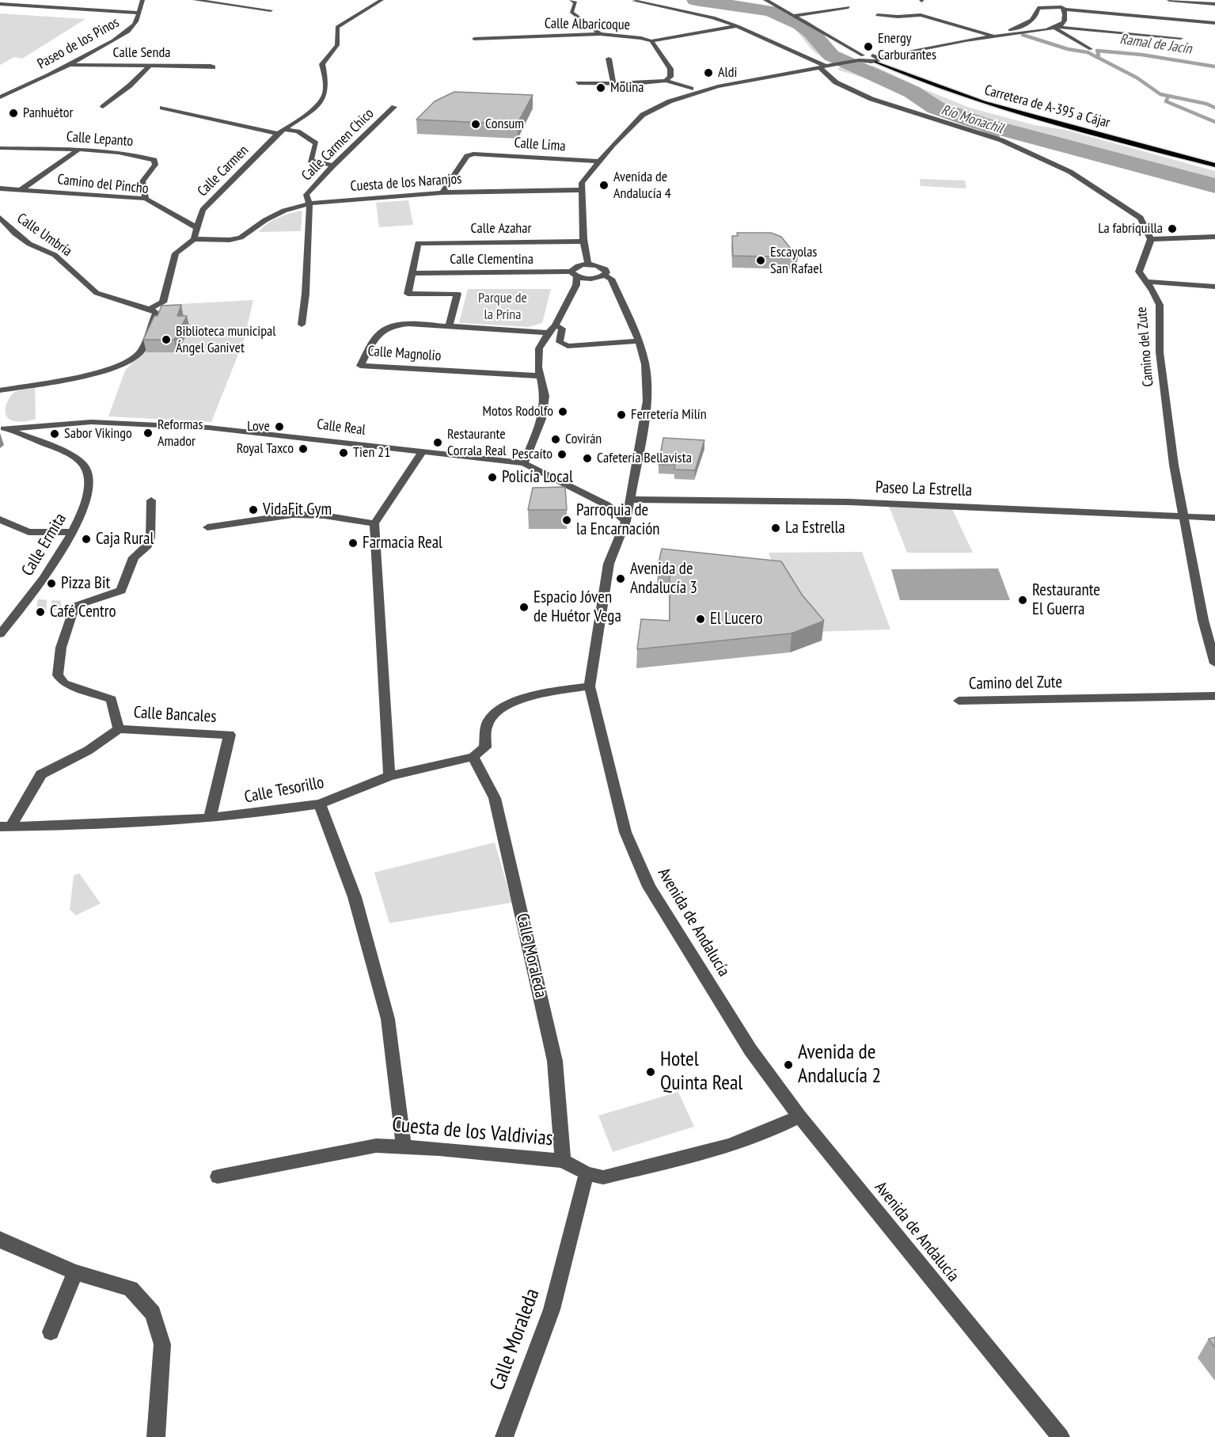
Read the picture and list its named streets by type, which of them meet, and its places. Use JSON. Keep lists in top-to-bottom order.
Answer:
{
  "streets": {
    "main road": ["Carretera de A-395 a Cájar"],
    "street": [
      "Calle Albaricoque",
      "Paseo de los Pinos",
      "Calle Senda",
      "Calle Lepanto",
      "Calle Carmen Chico",
      "Calle Lima",
      "Calle Carmen",
      "Cuesta de los Naranjos",
      "Camino del Pincho",
      "Calle Azahar",
      "Calle Umbría",
      "Calle Clementina",
      "Camino del Zute",
      "Calle Magnolio",
      "Calle Real",
      "Paseo La Estrella",
      "Calle Ermita",
      "Calle Bancales",
      "Calle Tesorillo",
      "Avenida de Andalucía",
      "Calle Moraleda",
      "Cuesta de los Valdivias"
    ]
  },
  "crossings": [
    ["Paseo de los Pinos", "Calle Senda"],
    ["Calle Lepanto", "Camino del Pincho"],
    ["Calle Carmen Chico", "Cuesta de los Naranjos"],
    ["Calle Lima", "Cuesta de los Naranjos"],
    ["Calle Carmen", "Cuesta de los Naranjos"],
    ["Calle Carmen", "Camino del Pincho"],
    ["Calle Azahar", "Calle Clementina"],
    ["Calle Clementina", "Avenida de Andalucía"],
    ["Camino del Zute", "Paseo La Estrella"],
    ["Calle Real", "Calle Ermita"],
    ["Calle Real", "Avenida de Andalucía"],
    ["Paseo La Estrella", "Avenida de Andalucía"],
    ["Calle Bancales", "Calle Tesorillo"],
    ["Calle Tesorillo", "Calle Moraleda"],
    ["Avenida de Andalucía", "Cuesta de los Valdivias"],
    ["Calle Moraleda", "Cuesta de los Valdivias"]
  ],
  "water": ["Ramal de Jacín", "Río Monachil"],
  "parks": ["Parque de la Prina"],
  "places": [
    "Energy Carburantes",
    "Aldi",
    "Molina",
    "Panhuétor",
    "Consum",
    "Avenida de Andalucía 4",
    "La fabriquilla",
    "Escayolas San Rafael",
    "Biblioteca municipal Ángel Ganivet",
    "Motos Rodolfo",
    "Ferretería Milín",
    "Love",
    "Reformas Amador",
    "Sabor Vikingo",
    "Covirán",
    "Restaurante Corrala Real",
    "Royal Taxco",
    "Tien 21",
    "Pescaíto",
    "Cafetería Bellavista",
    "Policía Local",
    "VidaFit Gym",
    "Parroquia de la Encarnación",
    "La Estrella",
    "Caja Rural",
    "Farmacia Real",
    "Avenida de Andalucía 3",
    "Pizza Bit",
    "Restaurante El Guerra",
    "Espacio Jóven de Huétor Vega",
    "Café Centro",
    "El Lucero",
    "Avenida de Andalucía 2",
    "Hotel Quinta Real"
  ]
}
